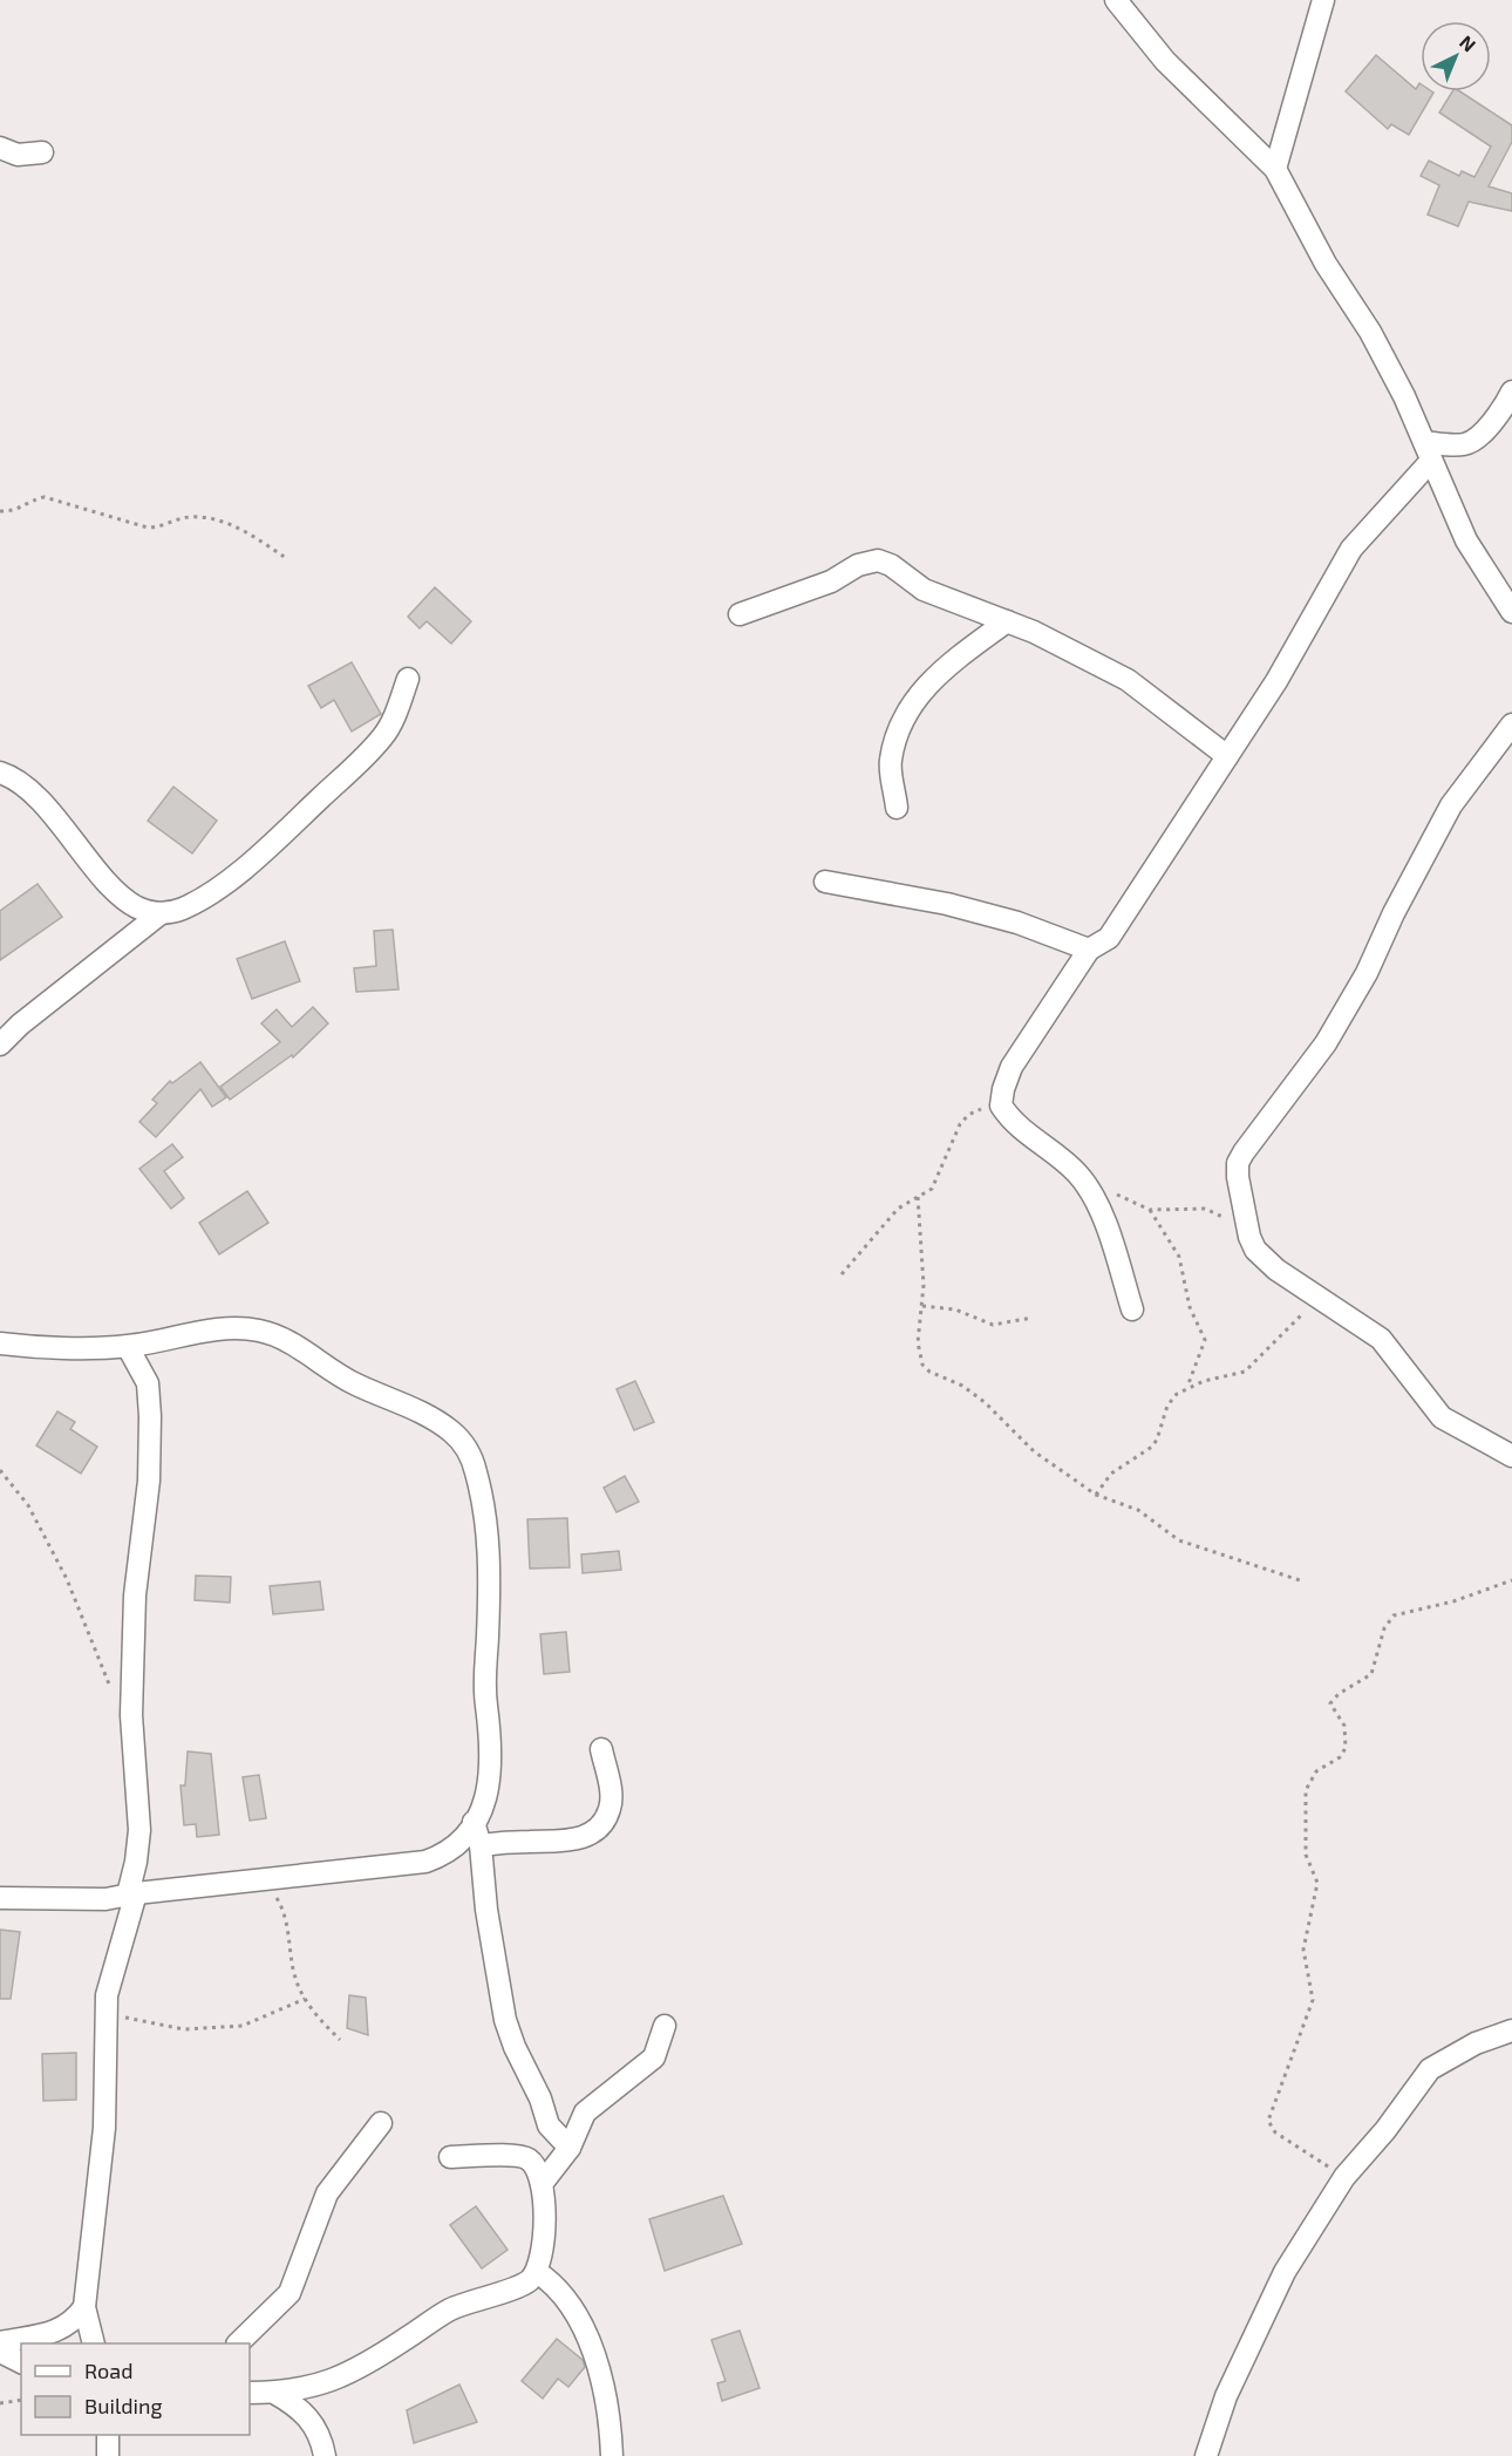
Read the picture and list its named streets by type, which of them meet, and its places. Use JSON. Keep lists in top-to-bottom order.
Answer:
{
  "legend": ["Road", "Building"],
  "north": "top right"
}
